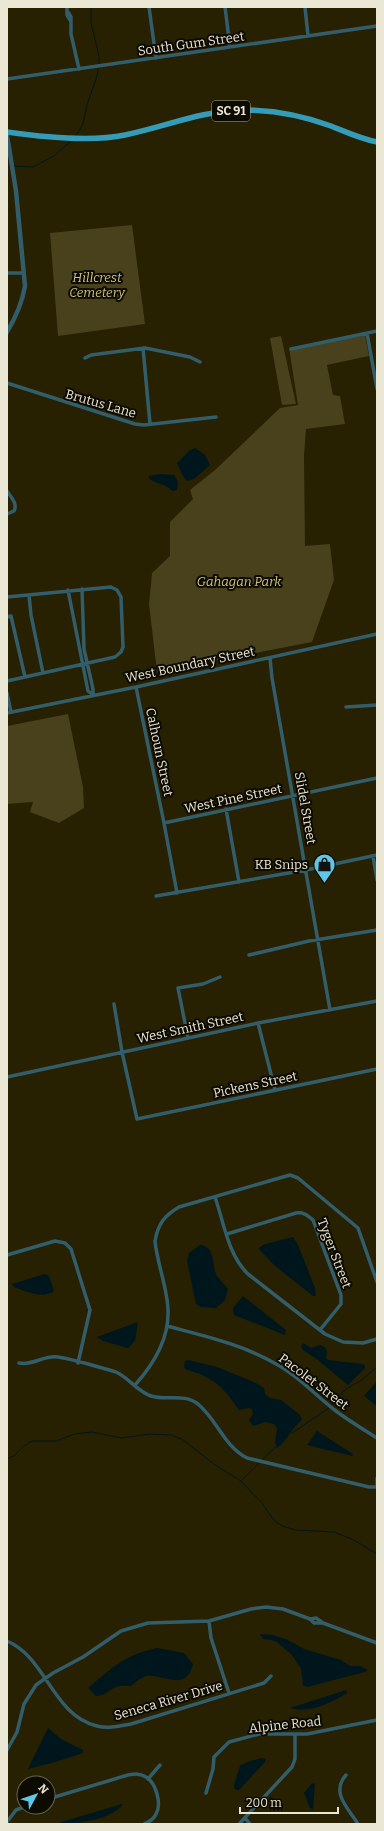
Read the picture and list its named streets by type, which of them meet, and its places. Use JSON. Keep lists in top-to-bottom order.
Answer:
{
  "streets": {
    "main road": ["SC 91"],
    "street": [
      "South Gum Street",
      "Brutus Lane",
      "West Boundary Street",
      "Calhoun Street",
      "West Pine Street",
      "Slidel Street",
      "West Smith Street",
      "Pickens Street",
      "Tyger Street",
      "Pacolet Street",
      "Seneca River Drive",
      "Alpine Road"
    ]
  },
  "crossings": [
    ["West Boundary Street", "Calhoun Street"],
    ["West Boundary Street", "Slidel Street"],
    ["Calhoun Street", "West Pine Street"],
    ["West Pine Street", "Slidel Street"],
    ["Slidel Street", "West Smith Street"],
    ["West Smith Street", "Pickens Street"]
  ],
  "parks": ["Hillcrest Cemetery", "Gahagan Park"],
  "places": {
    "shop": ["KB Snips"]
  },
  "scale_bar": "200 m",
  "north": "top right"
}
